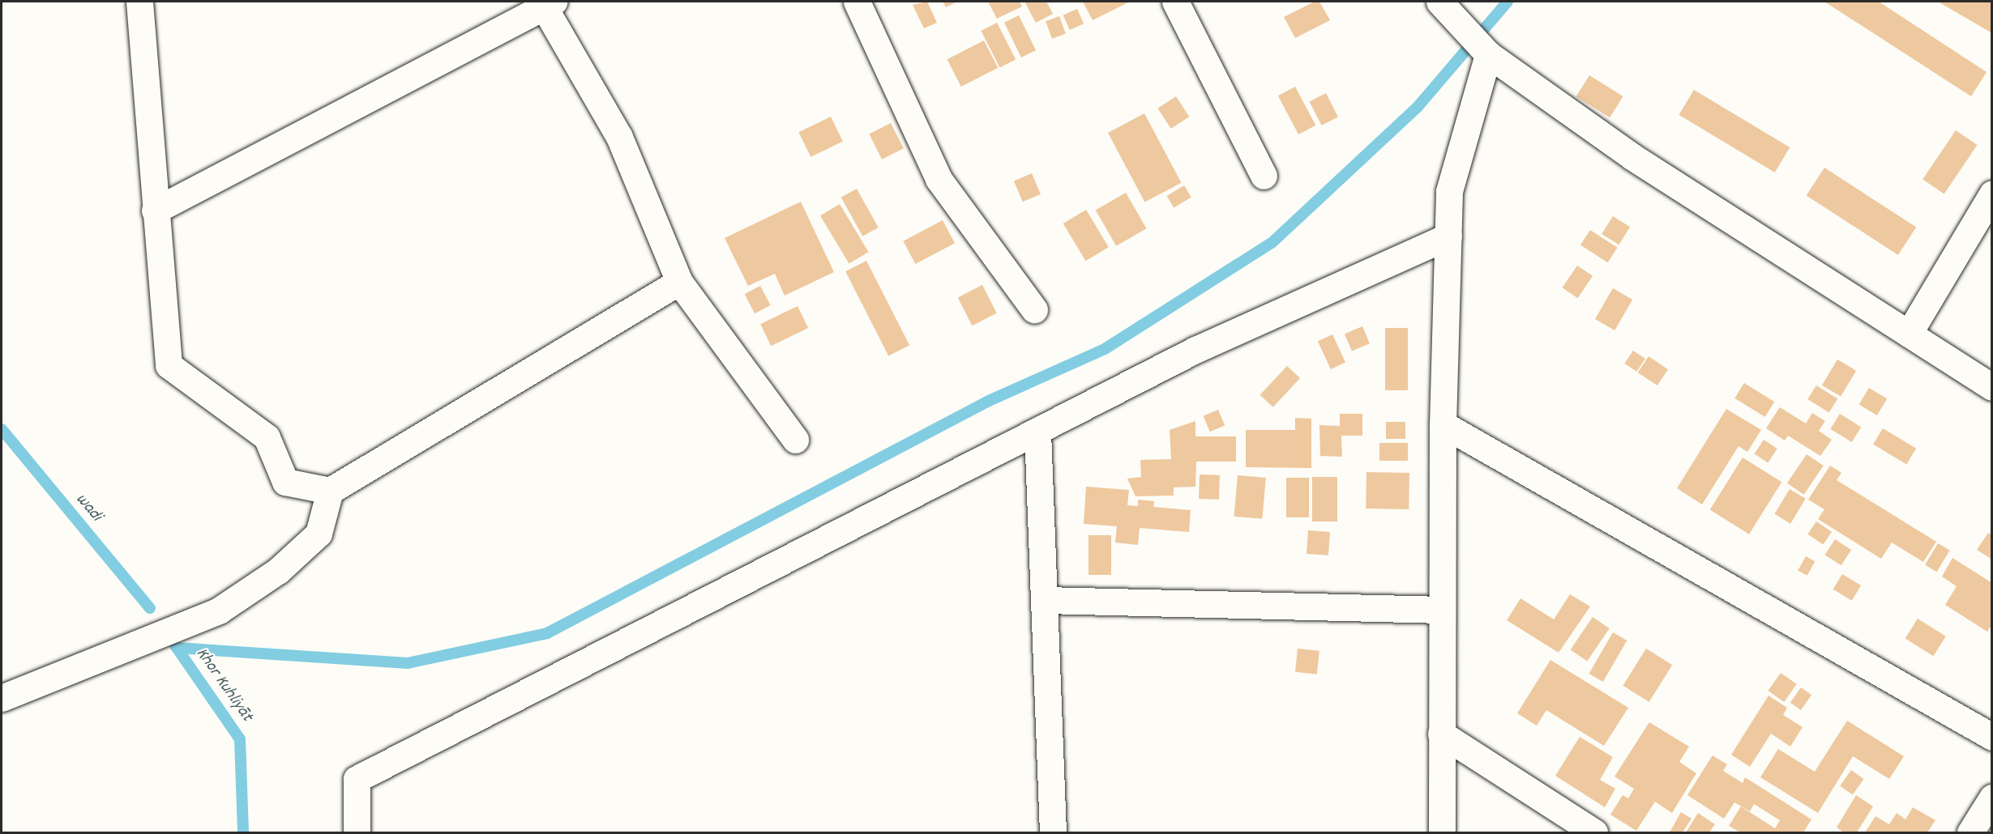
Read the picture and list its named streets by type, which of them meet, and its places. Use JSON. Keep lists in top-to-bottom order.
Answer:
{
  "water": ["wadi", "Khor Kuhliyāt"]
}
